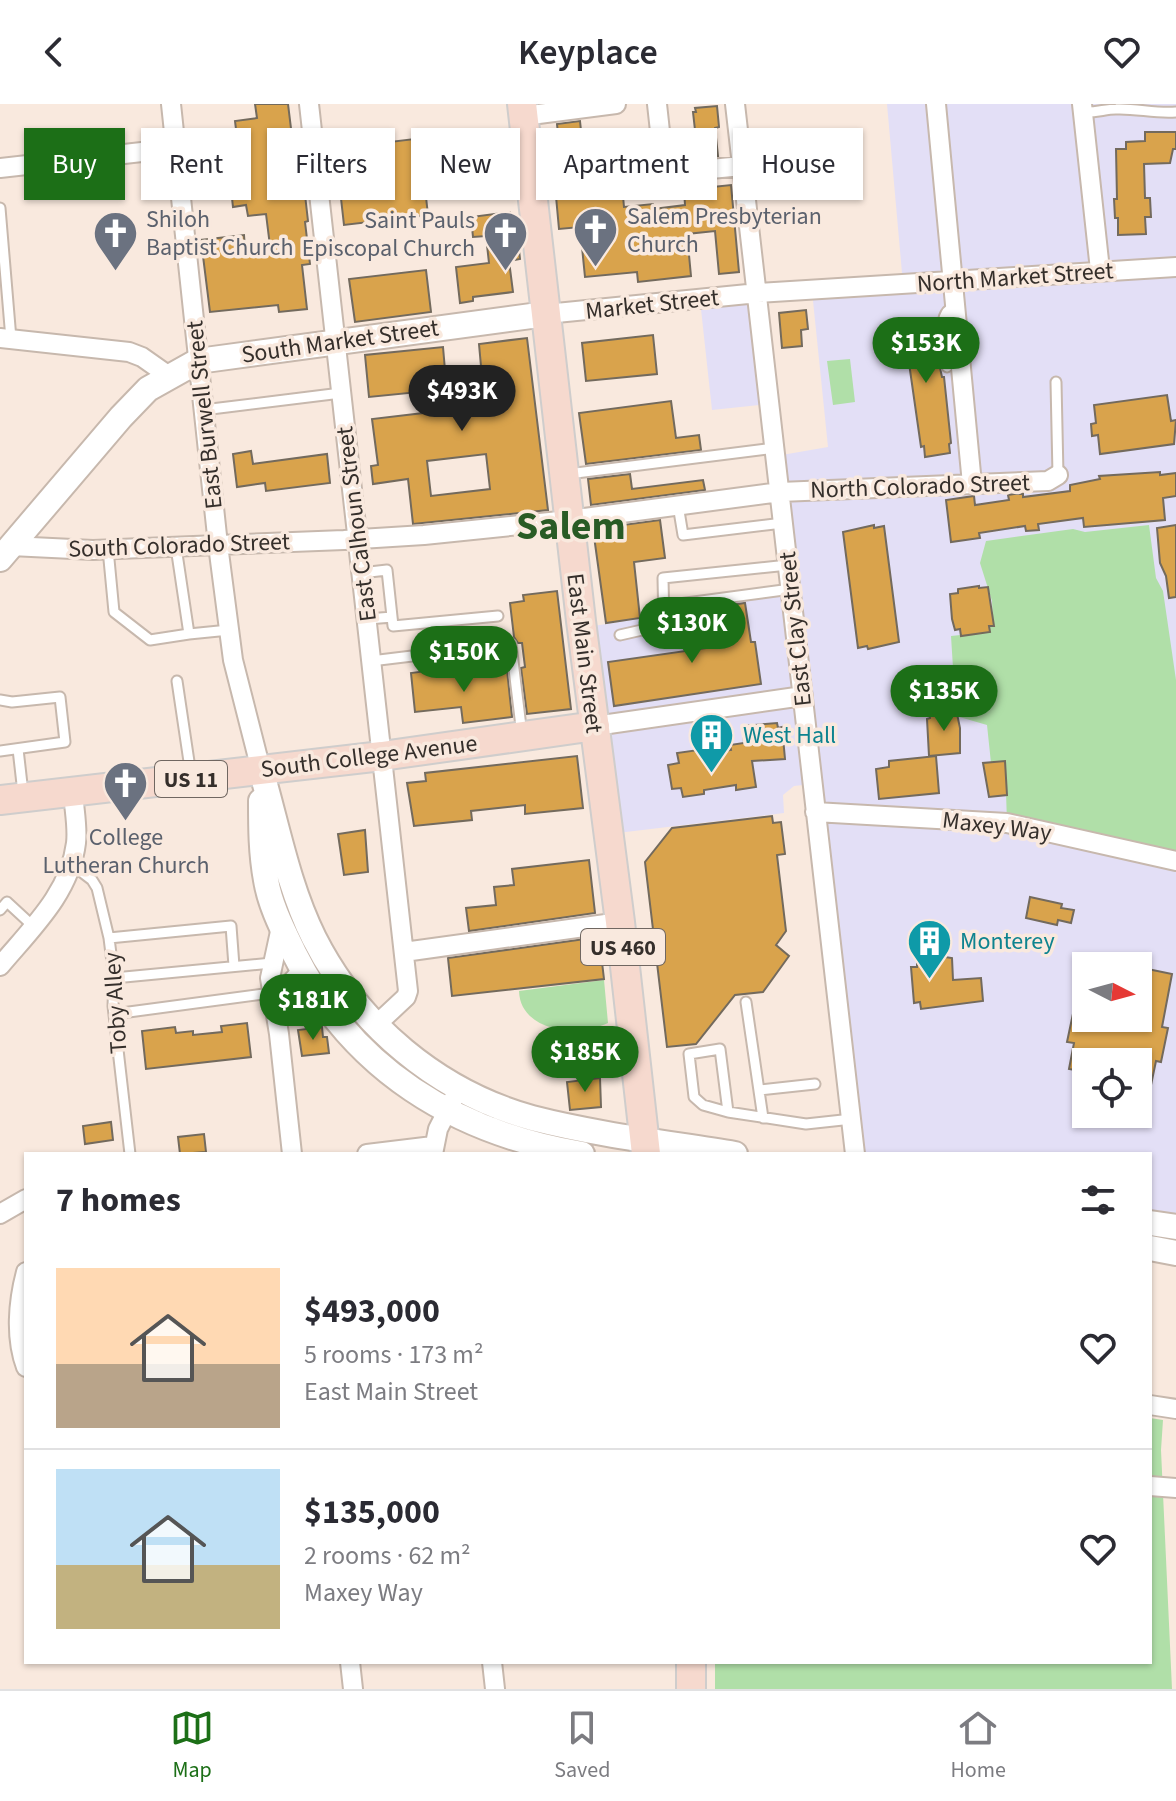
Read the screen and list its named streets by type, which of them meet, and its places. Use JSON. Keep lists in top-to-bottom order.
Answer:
{
  "streets": {
    "main road": [
      "South Market Street",
      "East Main Street",
      "South College Avenue",
      "US 11",
      "US 460"
    ],
    "street": [
      "North Market Street",
      "Market Street",
      "East Burwell Street",
      "North Colorado Street",
      "East Calhoun Street",
      "South Colorado Street",
      "East Clay Street",
      "Maxey Way"
    ],
    "lane": ["Toby Alley"]
  },
  "crossings": [
    ["North Market Street", "Market Street"],
    ["North Market Street", "East Clay Street"],
    ["Market Street", "South Market Street"],
    ["Market Street", "East Clay Street"],
    ["Market Street", "East Main Street"],
    ["South Market Street", "East Burwell Street"],
    ["South Market Street", "East Calhoun Street"],
    ["South Market Street", "South Colorado Street"],
    ["South Market Street", "East Main Street"],
    ["East Burwell Street", "South Colorado Street"],
    ["East Burwell Street", "South College Avenue"],
    ["North Colorado Street", "South Colorado Street"],
    ["North Colorado Street", "East Clay Street"],
    ["North Colorado Street", "East Main Street"],
    ["East Calhoun Street", "South Colorado Street"],
    ["East Calhoun Street", "South College Avenue"],
    ["South Colorado Street", "East Main Street"],
    ["East Clay Street", "Maxey Way"],
    ["East Main Street", "South College Avenue"]
  ],
  "districts": ["Salem"],
  "places": {
    "church": [
      "Salem Presbyterian Church",
      "Shiloh Baptist Church",
      "Saint Pauls Episcopal Church",
      "College Lutheran Church"
    ],
    "building": ["West Hall", "Monterey"]
  },
  "north": "right",
  "page": {
    "header": "Keyplace",
    "chip": [
      "Buy",
      "Rent",
      "Filters",
      "New",
      "Apartment",
      "House"
    ],
    "price": [
      "$153K",
      "$493K",
      "$130K",
      "$150K",
      "$135K",
      "$181K",
      "$185K"
    ],
    "heading": "7 homes",
    "list": [
      {
        "name": "$493,000",
        "note": "5 rooms · 173 m² · East Main Street"
      },
      {
        "name": "$135,000",
        "note": "2 rooms · 62 m² · Maxey Way"
      }
    ],
    "tabs": ["Map", "Saved", "Home"]
  }
}
